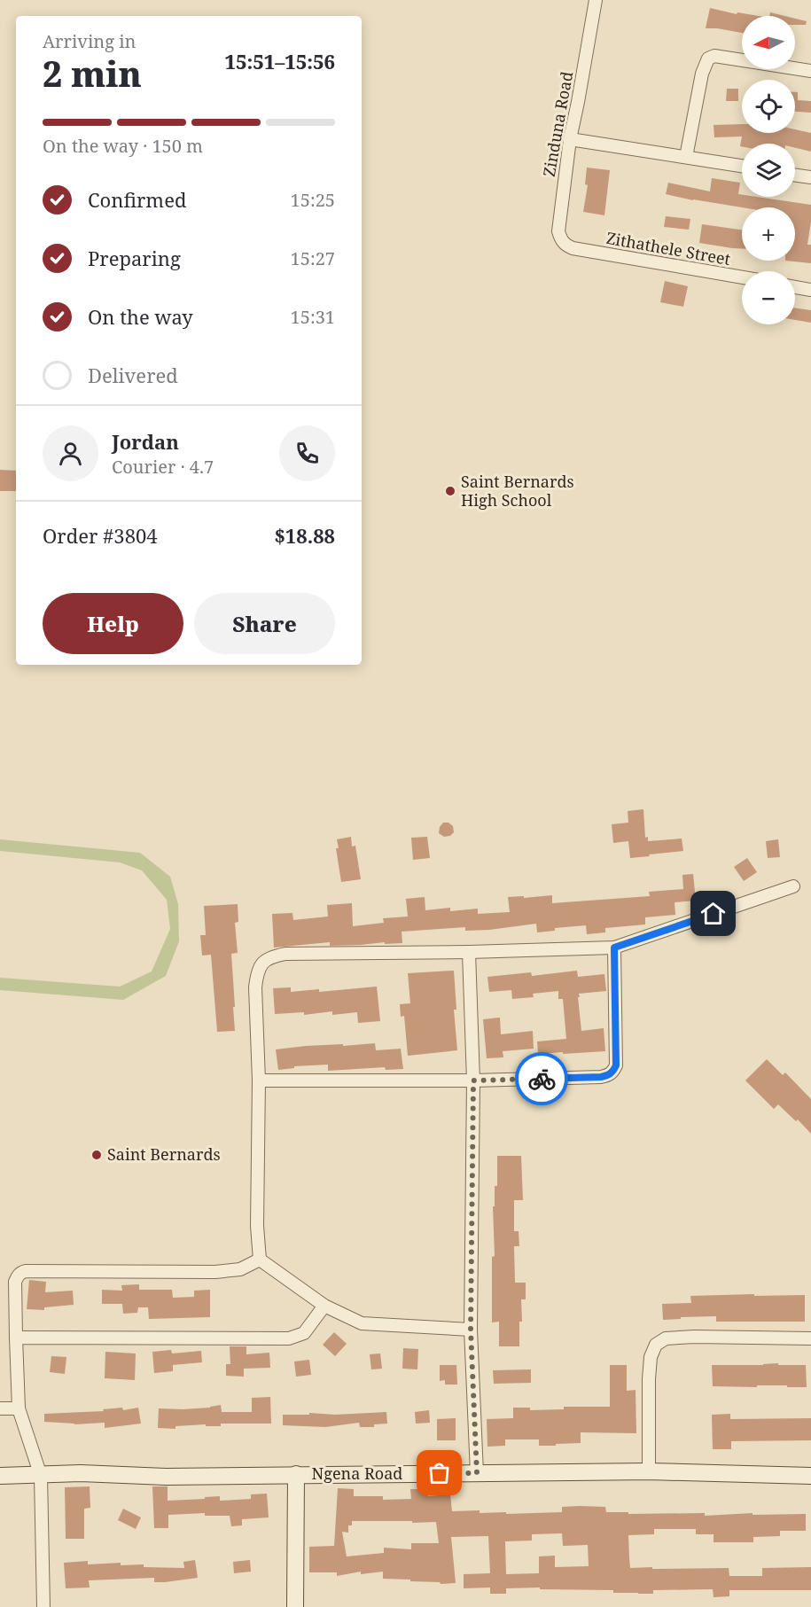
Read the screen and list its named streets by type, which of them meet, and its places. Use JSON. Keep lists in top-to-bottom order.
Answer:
{
  "streets": {
    "street": ["Zinduna Road", "Zithathele Street", "Ngena Road"]
  },
  "crossings": [
    ["Zinduna Road", "Zithathele Street"]
  ],
  "places": ["Saint Bernards High School", "Saint Bernards"],
  "north": "left",
  "page": {
    "map_buttons": ["+", "−"],
    "heading": ["2 min", "Arriving in", "15:51–15:56"],
    "panel": [
      "Jordan",
      "Courier · 4.7",
      "Order #3804",
      "$18.88"
    ],
    "bar": "On the way · 150 m",
    "list": [
      ["Confirmed", "15:25"],
      ["Preparing", "15:27"],
      ["On the way", "15:31"],
      "Delivered"
    ],
    "buttons": ["Help", "Share"]
  }
}
